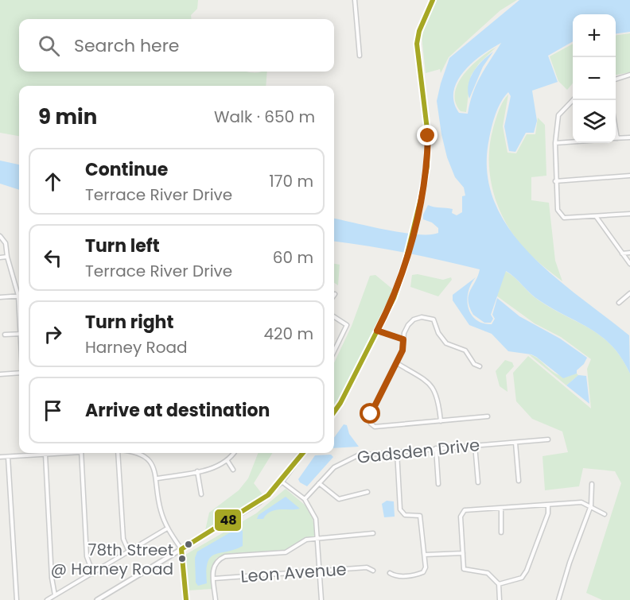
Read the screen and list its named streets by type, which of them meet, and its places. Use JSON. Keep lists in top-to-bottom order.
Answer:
{
  "streets": {
    "street": ["Gadsden Drive", "Leon Avenue"]
  },
  "places": ["78th Street @ Harney Road"],
  "lines": ["transit line 48"],
  "page": {
    "map_buttons": ["+", "−"],
    "search": "Search here",
    "heading": ["9 min", "Walk · 650 m"],
    "list": [
      ["Continue", "Terrace River Drive", "170 m"],
      ["Turn left", "Terrace River Drive", "60 m"],
      ["Turn right", "Harney Road", "420 m"],
      "Arrive at destination"
    ]
  }
}
